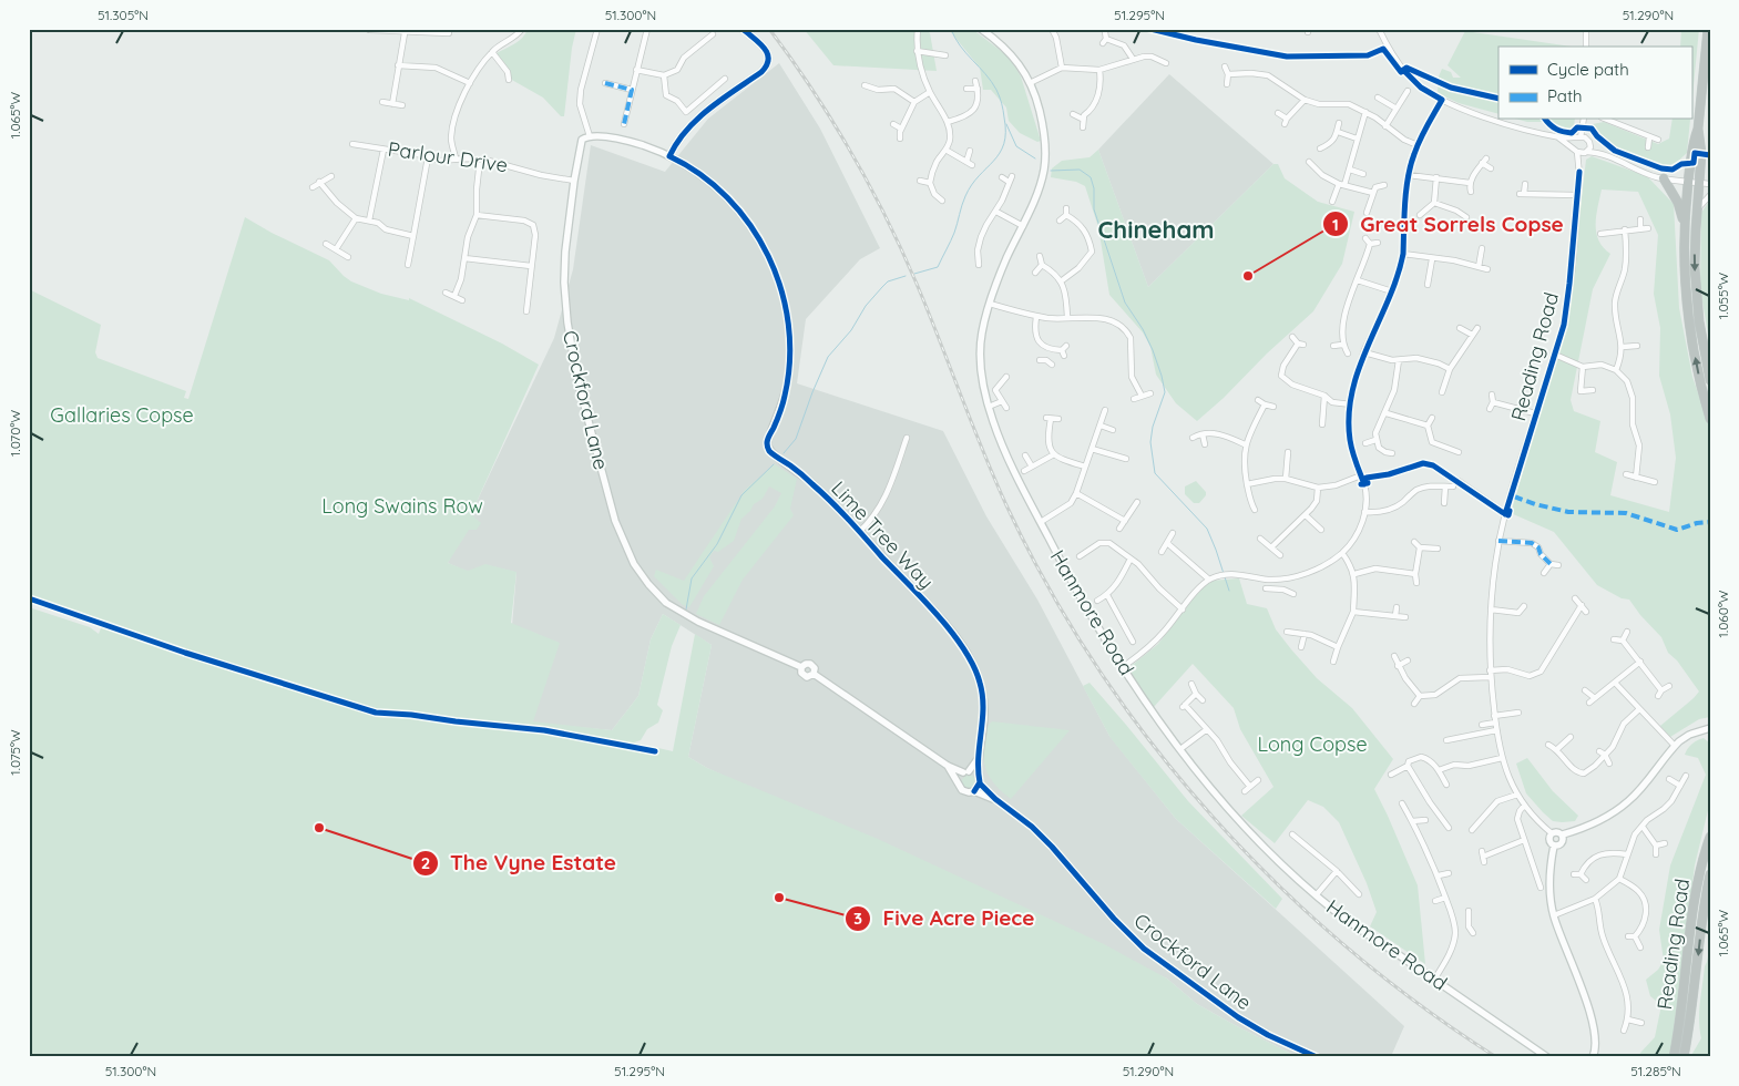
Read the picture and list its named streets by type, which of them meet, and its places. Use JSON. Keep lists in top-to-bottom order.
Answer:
{
  "streets": {
    "highway": ["Reading Road"],
    "street": [
      "Parlour Drive",
      "Crockford Lane",
      "Lime Tree Way",
      "Hanmore Road"
    ]
  },
  "crossings": [
    ["Parlour Drive", "Crockford Lane"],
    ["Crockford Lane", "Lime Tree Way"]
  ],
  "districts": ["Chineham"],
  "parks": ["Gallaries Copse", "Long Swains Row", "Long Copse"],
  "places": ["Great Sorrels Copse", "The Vyne Estate", "Five Acre Piece"],
  "legend": ["Cycle path", "Path"],
  "coordinates": [
    "51.305°N",
    "51.300°N",
    "51.295°N",
    "51.290°N",
    "1.065°W",
    "1.055°W",
    "1.070°W",
    "1.060°W",
    "1.075°W",
    "51.285°N"
  ]
}
